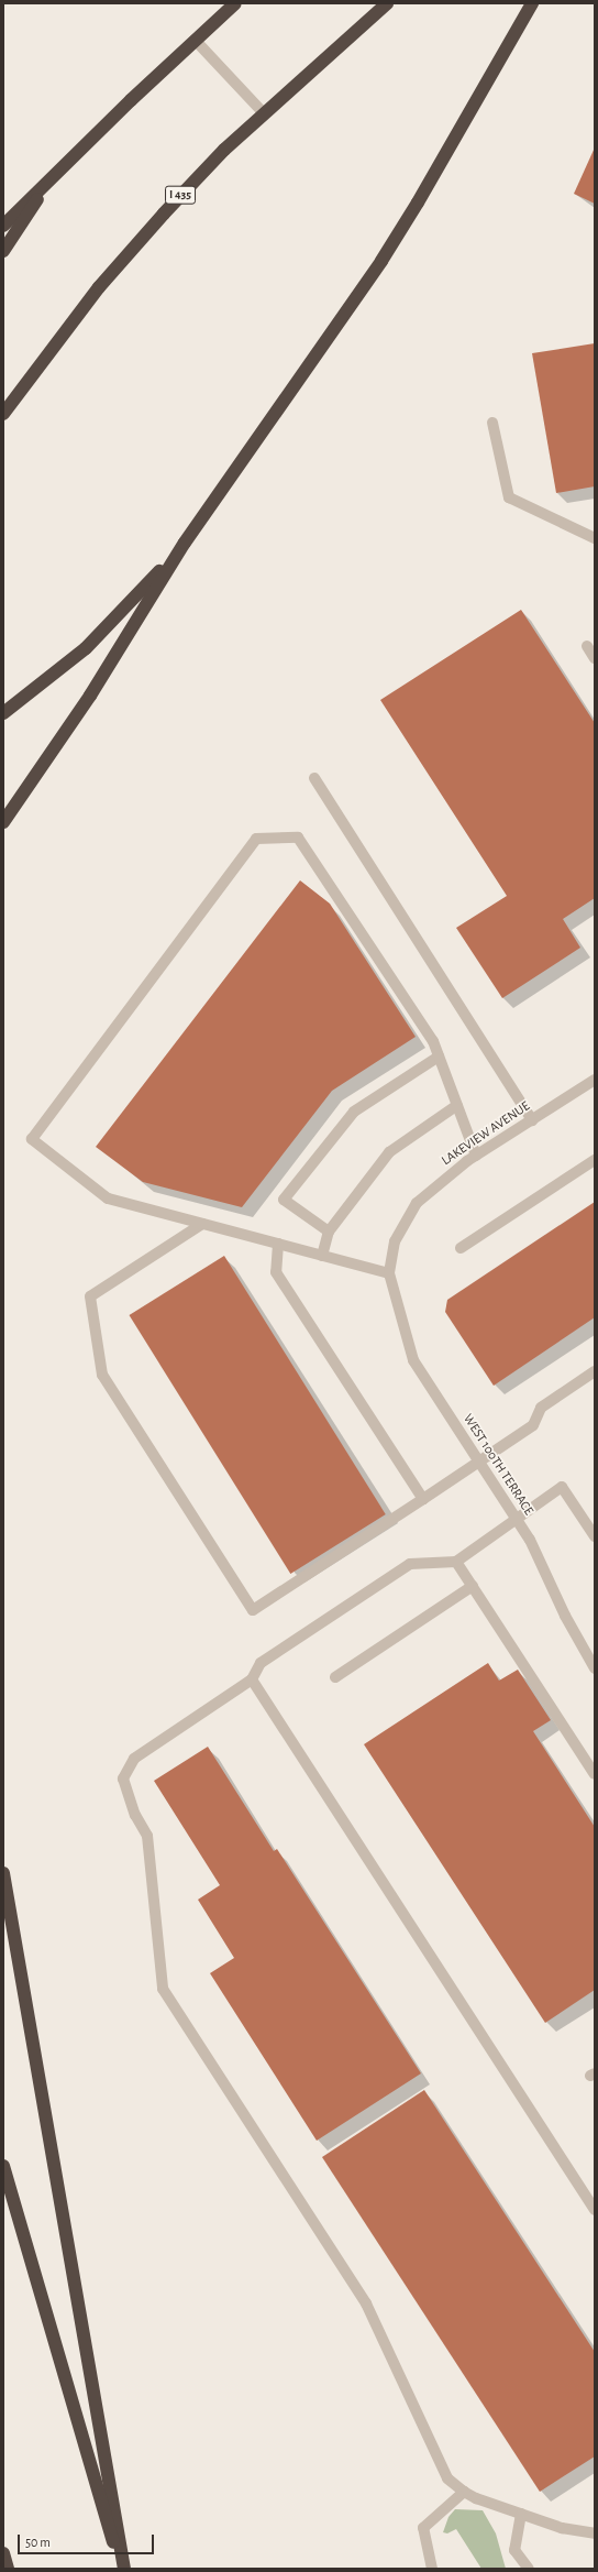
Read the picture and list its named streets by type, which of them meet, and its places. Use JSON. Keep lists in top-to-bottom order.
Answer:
{
  "streets": {
    "highway": ["I 435"],
    "street": ["LAKEVIEW AVENUE", "WEST 100TH TERRACE"]
  },
  "crossings": [
    ["LAKEVIEW AVENUE", "WEST 100TH TERRACE"]
  ],
  "scale_bar": "50 m"
}
